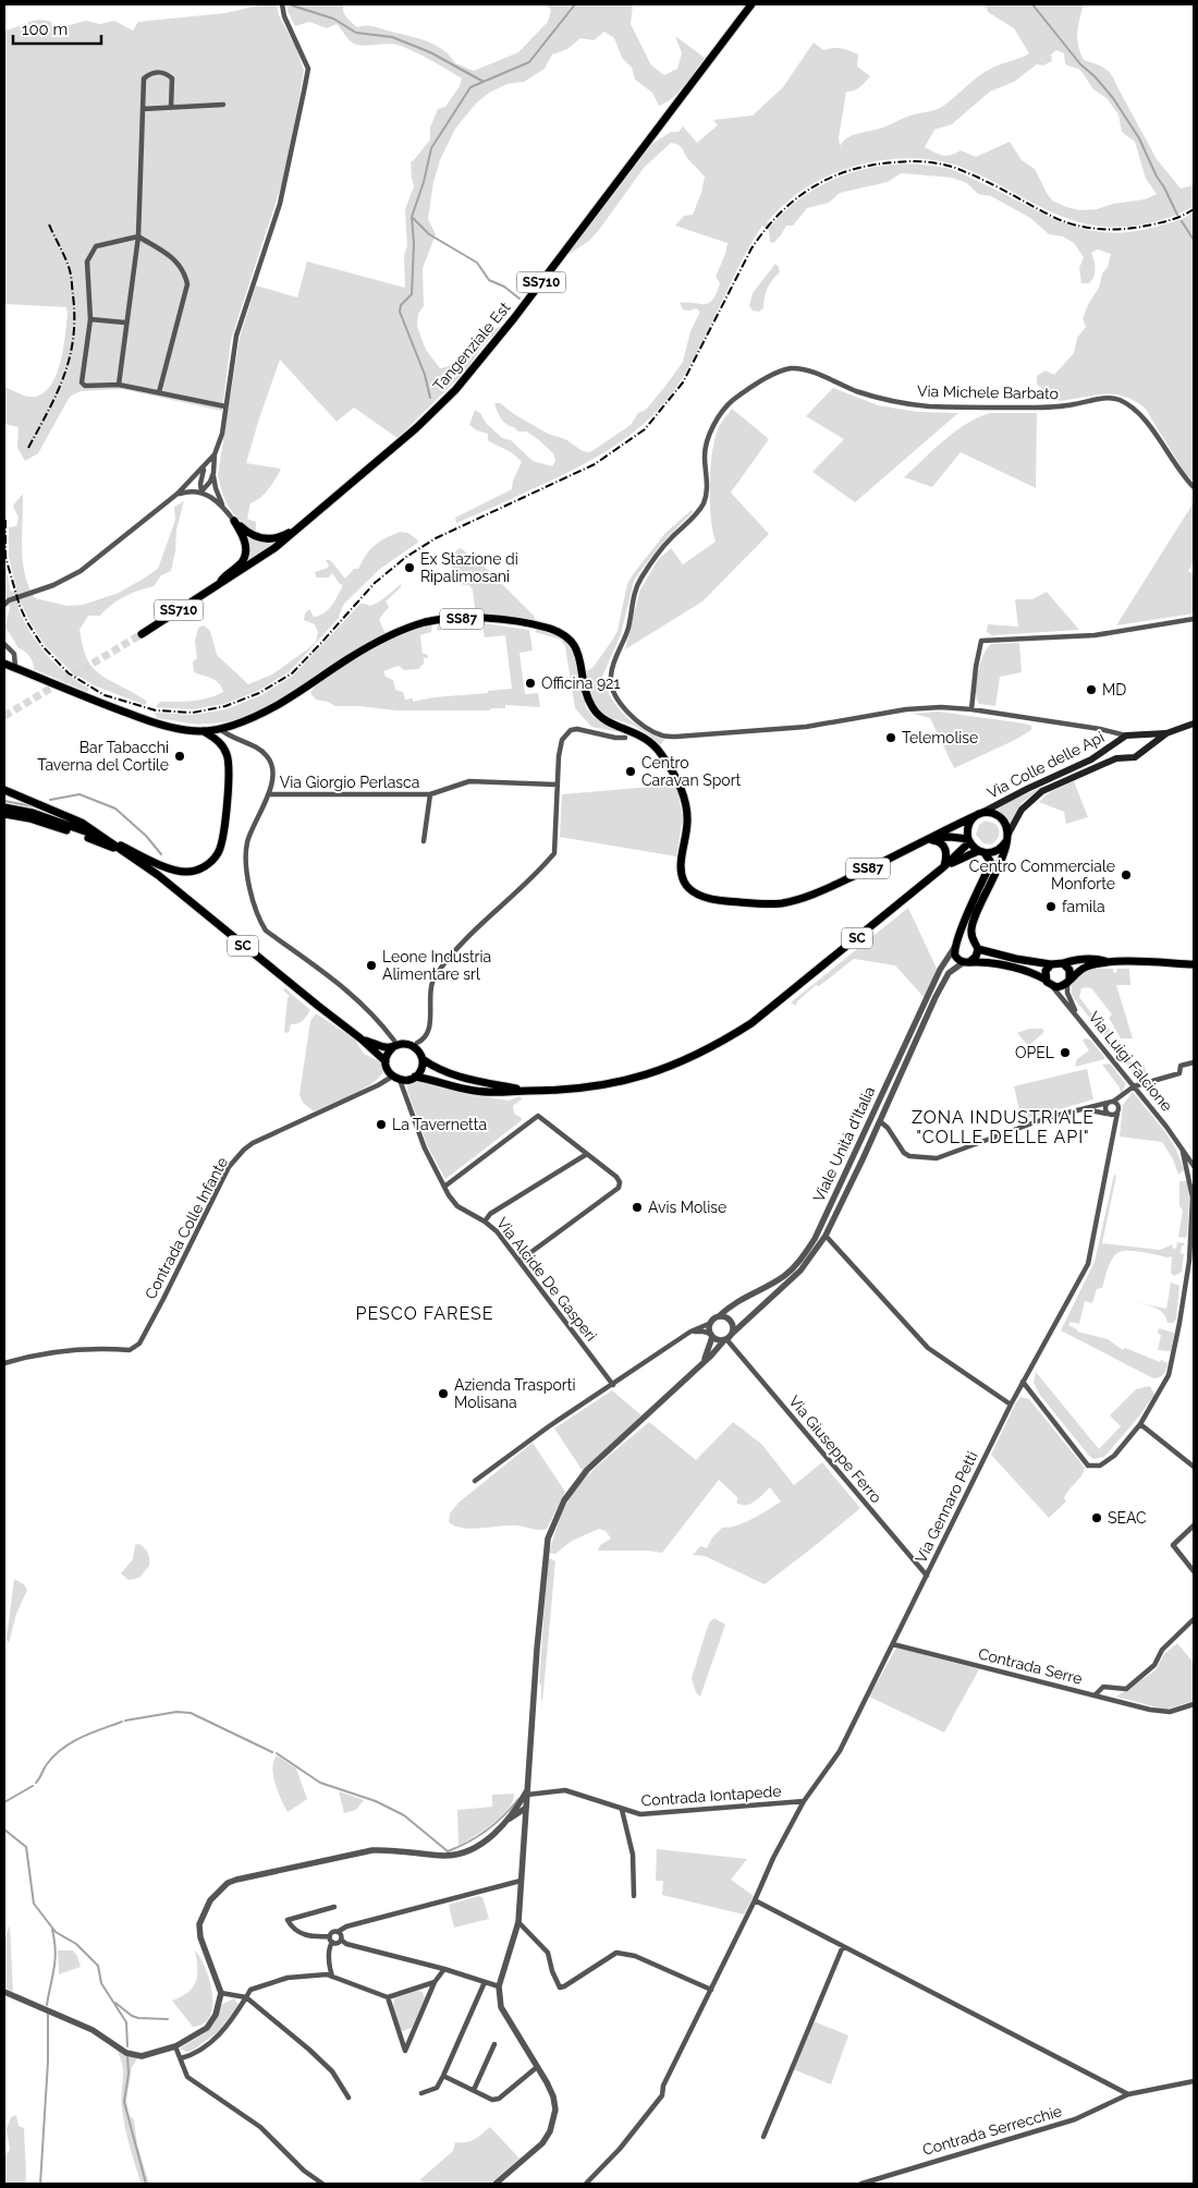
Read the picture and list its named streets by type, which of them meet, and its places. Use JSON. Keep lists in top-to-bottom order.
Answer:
{
  "streets": {
    "main road": [
      "SS710",
      "Tangenziale Est",
      "SS87",
      "Via Colle delle Api",
      "SC"
    ],
    "street": [
      "Via Michele Barbato",
      "Via Giorgio Perlasca",
      "Via Luigi Falcione",
      "Viale Unità d'Italia",
      "Contrada Colle Infante",
      "Via Alcide De Gasperi",
      "Via Giuseppe Ferro",
      "Via Gennaro Petti",
      "Contrada Serre",
      "Contrada Iontapede",
      "Contrada Serrecchie"
    ]
  },
  "crossings": [
    ["SS87", "Via Colle delle Api"],
    ["SS87", "SC"],
    ["Via Colle delle Api", "SC"],
    ["SC", "Contrada Colle Infante"],
    ["SC", "Via Alcide De Gasperi"],
    ["Viale Unità d'Italia", "Via Alcide De Gasperi"],
    ["Viale Unità d'Italia", "Via Giuseppe Ferro"],
    ["Viale Unità d'Italia", "Contrada Iontapede"],
    ["Contrada Colle Infante", "Via Alcide De Gasperi"],
    ["Via Giuseppe Ferro", "Via Gennaro Petti"],
    ["Via Gennaro Petti", "Contrada Serre"],
    ["Via Gennaro Petti", "Contrada Iontapede"],
    ["Contrada Serre", "Contrada Iontapede"]
  ],
  "districts": ["ZONA INDUSTRIALE \"COLLE DELLE API\"", "PESCO FARESE"],
  "places": [
    "Ex Stazione di Ripalimosani",
    "Officina 921",
    "MD",
    "Telemolise",
    "Bar Tabacchi Taverna del Cortile",
    "Centro Caravan Sport",
    "Centro Commerciale Monforte",
    "famila",
    "Leone Industria Alimentare srl",
    "OPEL",
    "La Tavernetta",
    "Avis Molise",
    "Azienda Trasporti Molisana",
    "SEAC"
  ],
  "scale_bar": "100 m"
}
